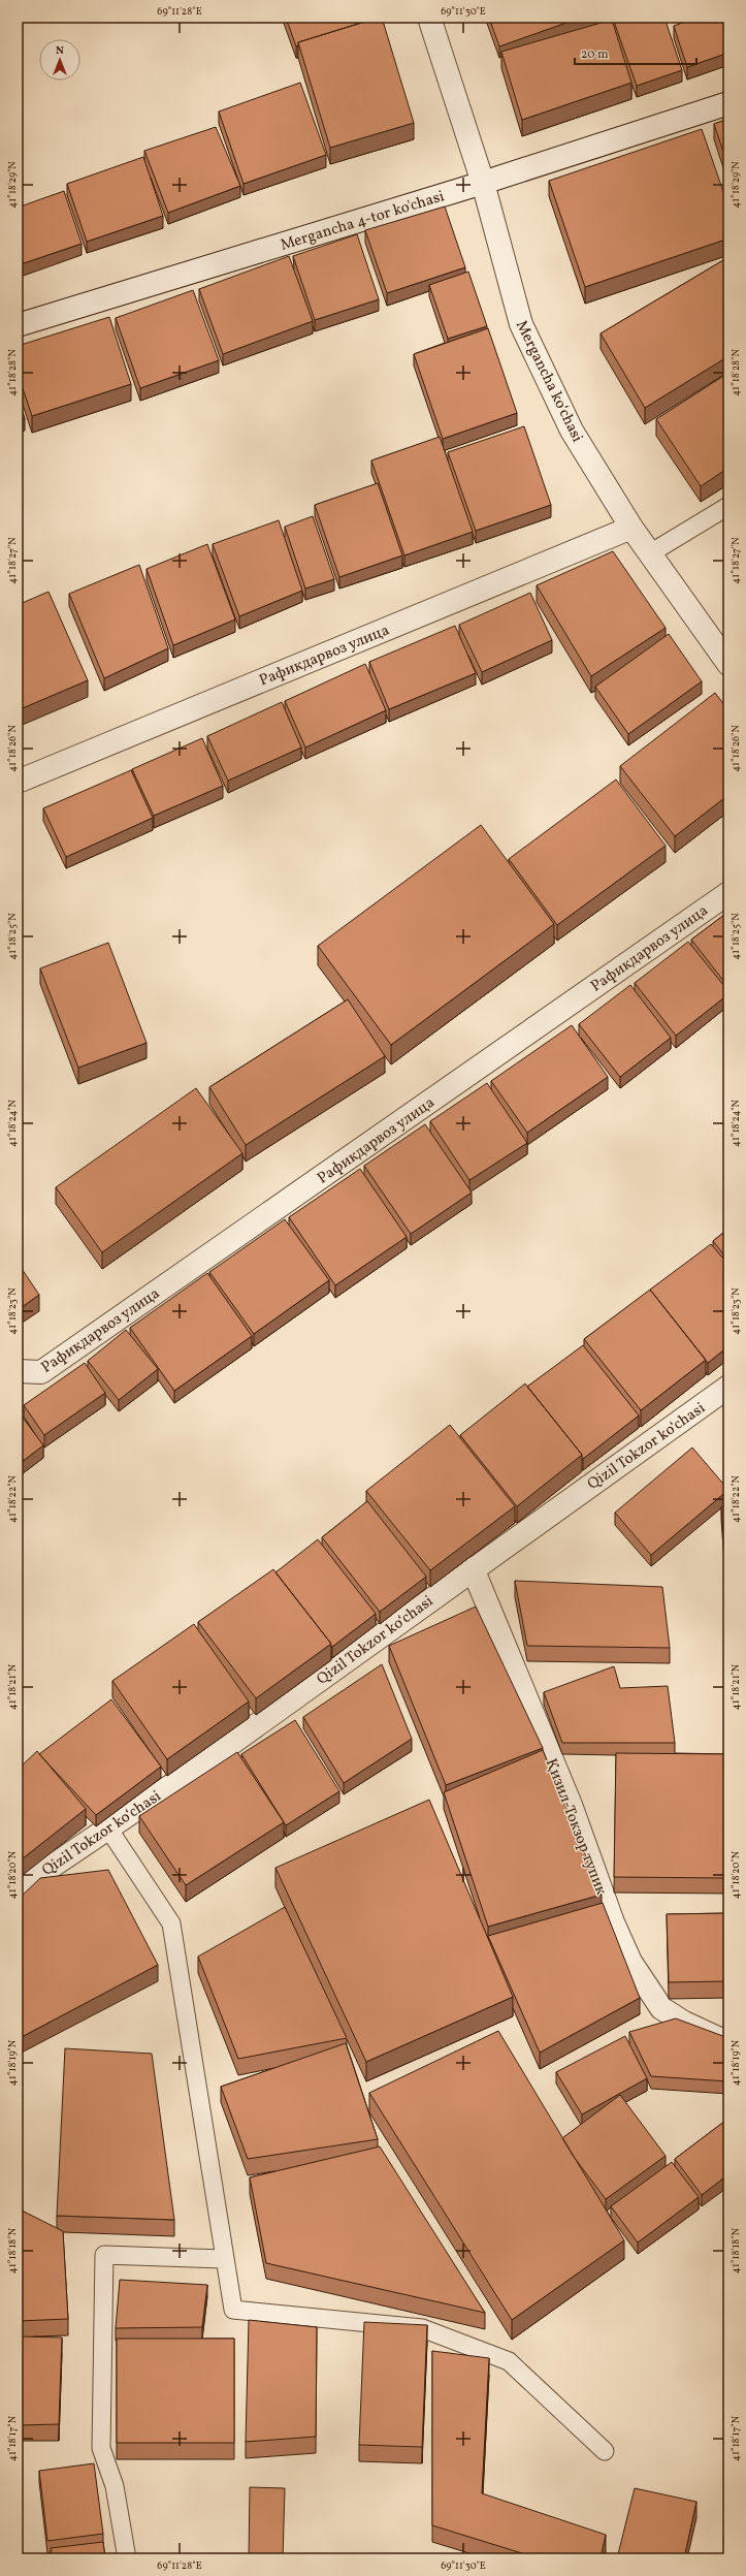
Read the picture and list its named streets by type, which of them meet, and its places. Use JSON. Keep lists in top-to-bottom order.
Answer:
{
  "streets": {
    "street": [
      "Mergancha 4-tor ko'chasi",
      "Mergancha koʻchasi",
      "Рафикдарвоз улица",
      "Qizil Tokzor koʻchasi",
      "Қизил-Токзор тупик"
    ]
  },
  "crossings": [
    ["Mergancha 4-tor ko'chasi", "Mergancha koʻchasi"],
    ["Mergancha koʻchasi", "Рафикдарвоз улица"],
    ["Qizil Tokzor koʻchasi", "Қизил-Токзор тупик"]
  ],
  "scale_bar": "20 m",
  "north": "top",
  "coordinates": [
    "69°11'28\"E",
    "69°11'30\"E",
    "41°18'29\"N",
    "41°18'28\"N",
    "41°18'27\"N",
    "41°18'26\"N",
    "41°18'25\"N",
    "41°18'24\"N",
    "41°18'23\"N",
    "41°18'22\"N",
    "41°18'21\"N",
    "41°18'20\"N",
    "41°18'19\"N",
    "41°18'18\"N",
    "41°18'17\"N"
  ]
}
